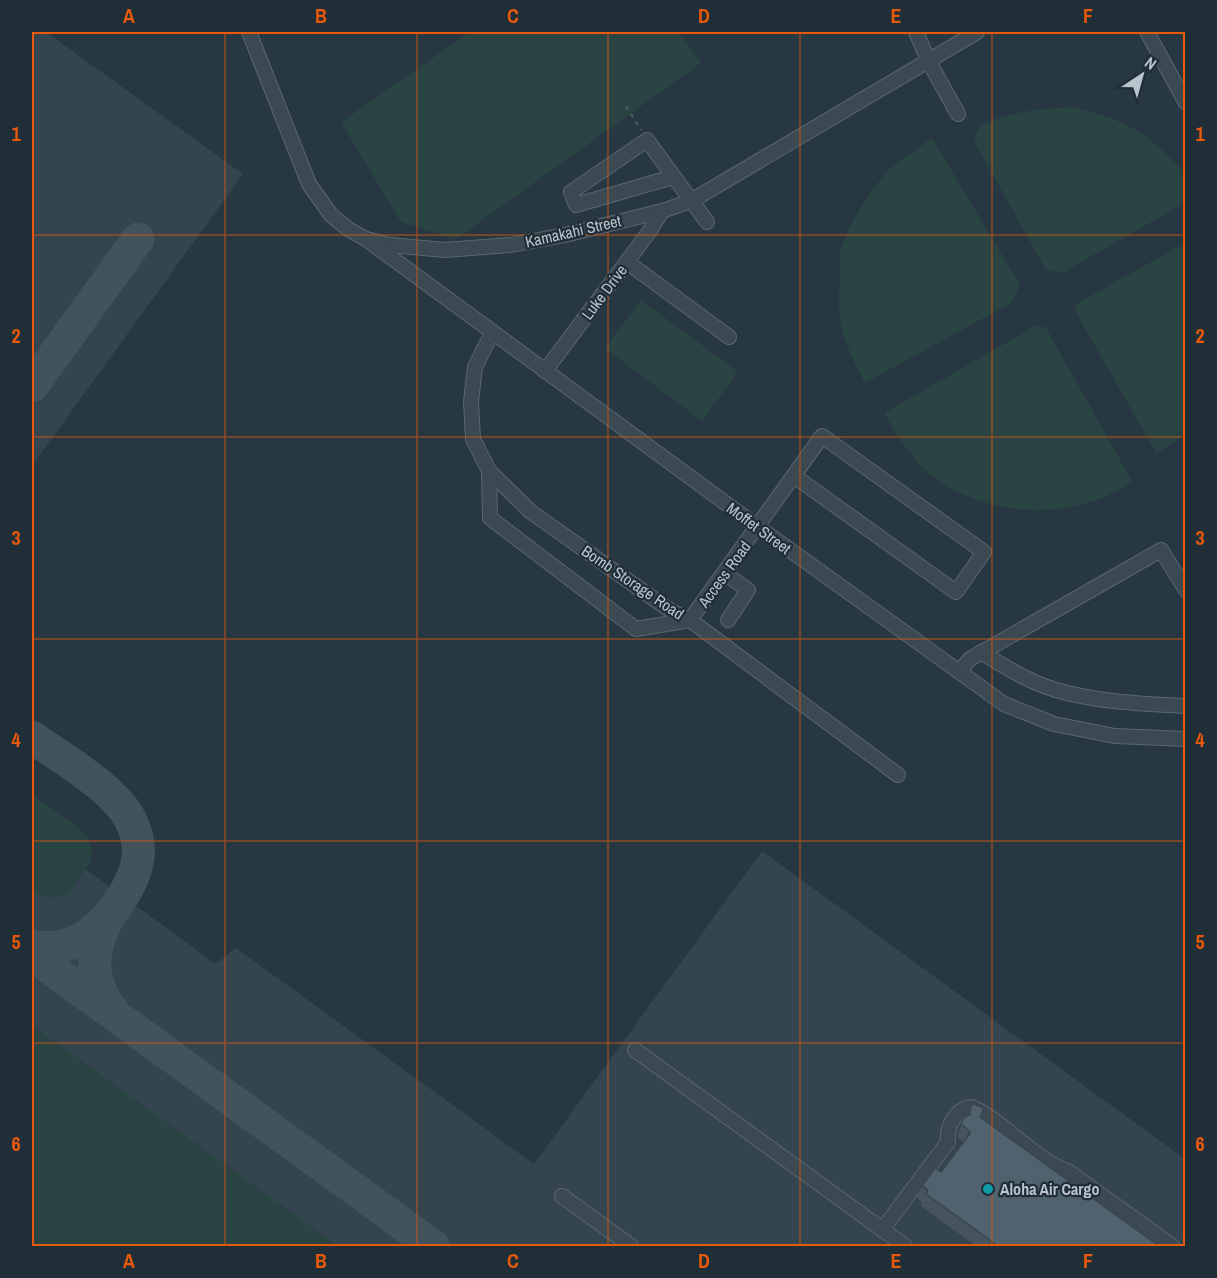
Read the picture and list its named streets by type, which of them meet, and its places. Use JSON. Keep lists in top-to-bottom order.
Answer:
{
  "streets": {
    "street": [
      "Kamakahi Street",
      "Luke Drive",
      "Moffet Street",
      "Access Road",
      "Bomb Storage Road"
    ]
  },
  "crossings": [
    ["Kamakahi Street", "Luke Drive"],
    ["Kamakahi Street", "Moffet Street"],
    ["Luke Drive", "Moffet Street"],
    ["Moffet Street", "Access Road"],
    ["Moffet Street", "Bomb Storage Road"],
    ["Access Road", "Bomb Storage Road"]
  ],
  "places": ["Aloha Air Cargo"],
  "north": "top right",
  "grid": {
    "columns": [
      "A",
      "B",
      "C",
      "D",
      "E",
      "F"
    ],
    "rows": [
      "1",
      "2",
      "3",
      "4",
      "5",
      "6"
    ]
  }
}
